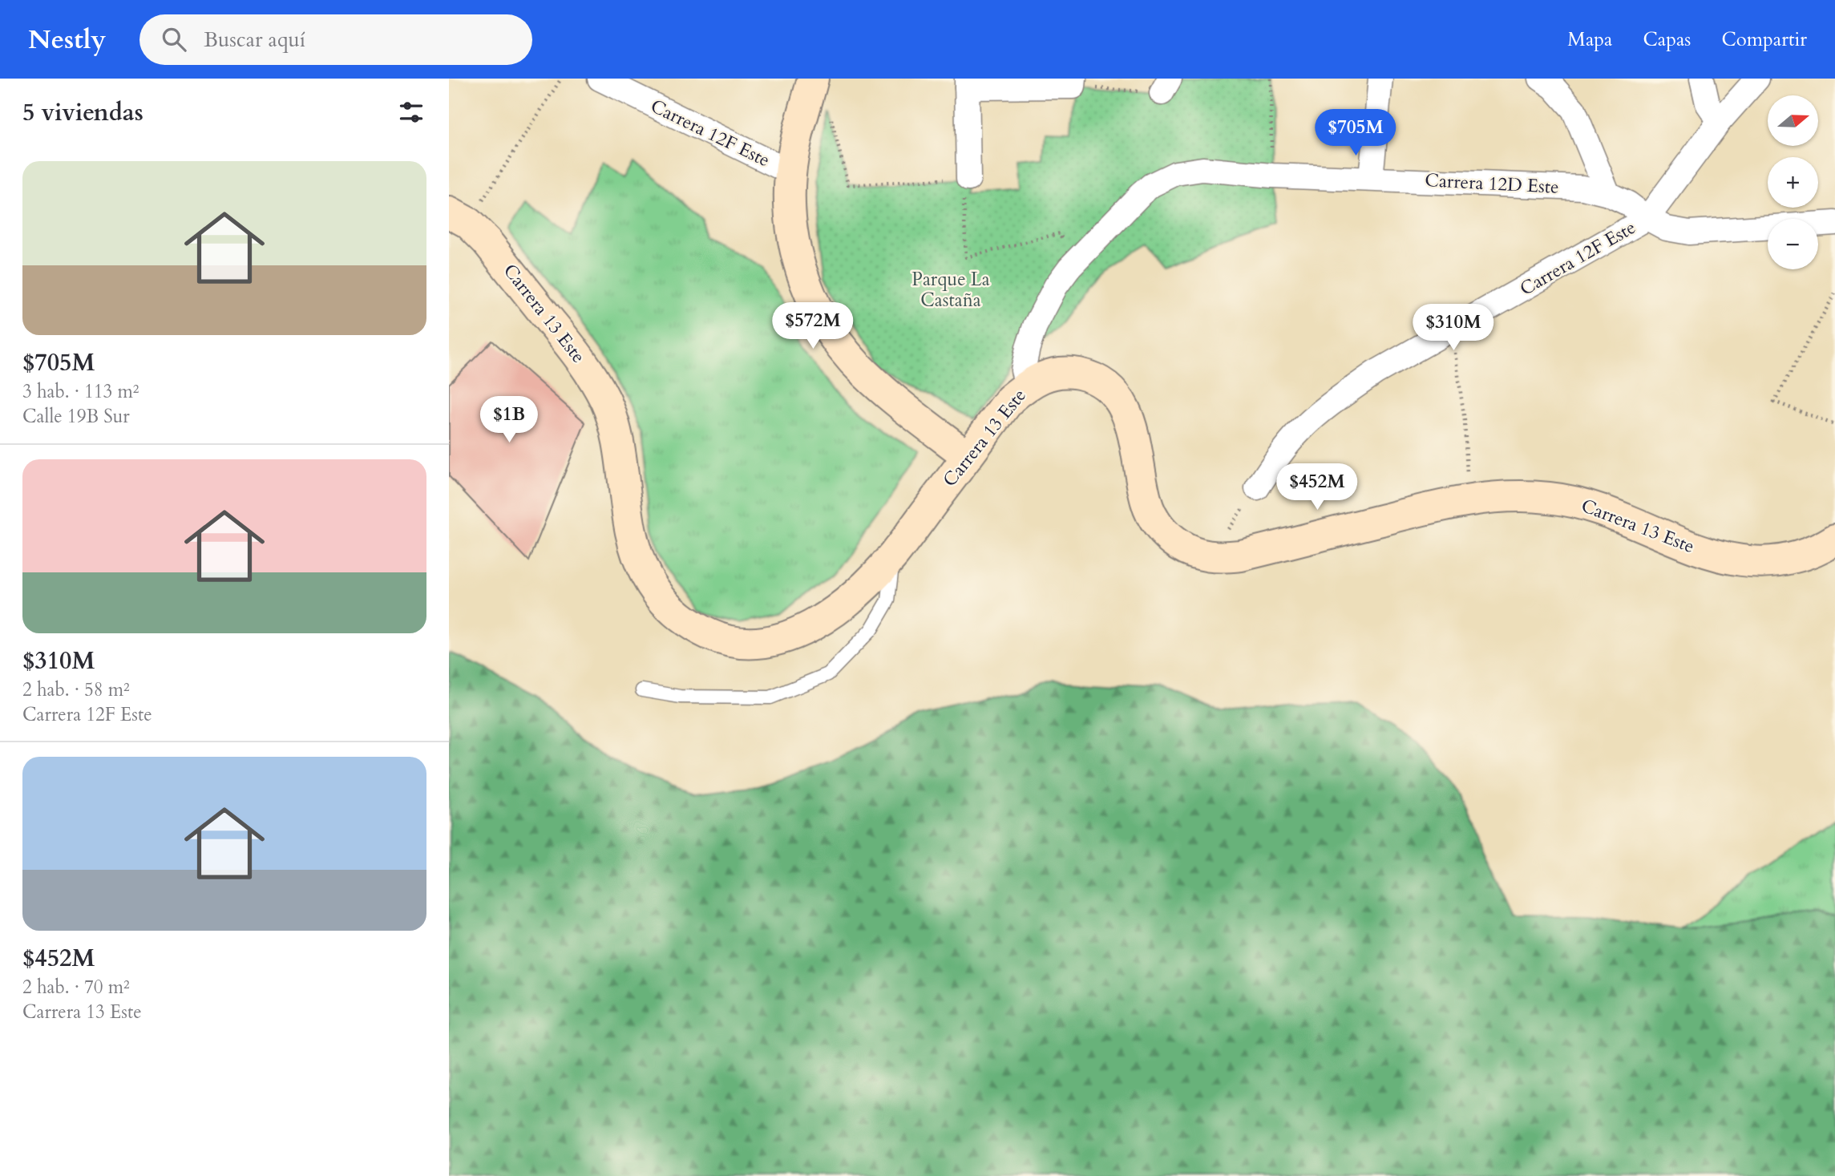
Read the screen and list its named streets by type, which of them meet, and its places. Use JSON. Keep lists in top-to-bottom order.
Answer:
{
  "streets": {
    "main road": ["Carrera 13 Este"],
    "street": ["Carrera 12F Este", "Carrera 12D Este"]
  },
  "crossings": [
    ["Carrera 12F Este", "Carrera 12D Este"],
    ["Carrera 12D Este", "Carrera 13 Este"]
  ],
  "parks": ["Parque La Castaña"],
  "north": "right",
  "page": {
    "header": "Nestly",
    "search": "Buscar aquí",
    "nav": ["Mapa", "Capas", "Compartir"],
    "heading": "5 viviendas",
    "map_buttons": ["+", "−"],
    "price": [
      "$705M",
      "$572M",
      "$310M",
      "$1B",
      "$452M"
    ],
    "list": [
      {
        "name": "$705M",
        "note": "3 hab. · 113 m² · Calle 19B Sur"
      },
      {
        "name": "$310M",
        "note": "2 hab. · 58 m² · Carrera 12F Este"
      },
      {
        "name": "$452M",
        "note": "2 hab. · 70 m² · Carrera 13 Este"
      }
    ]
  }
}
